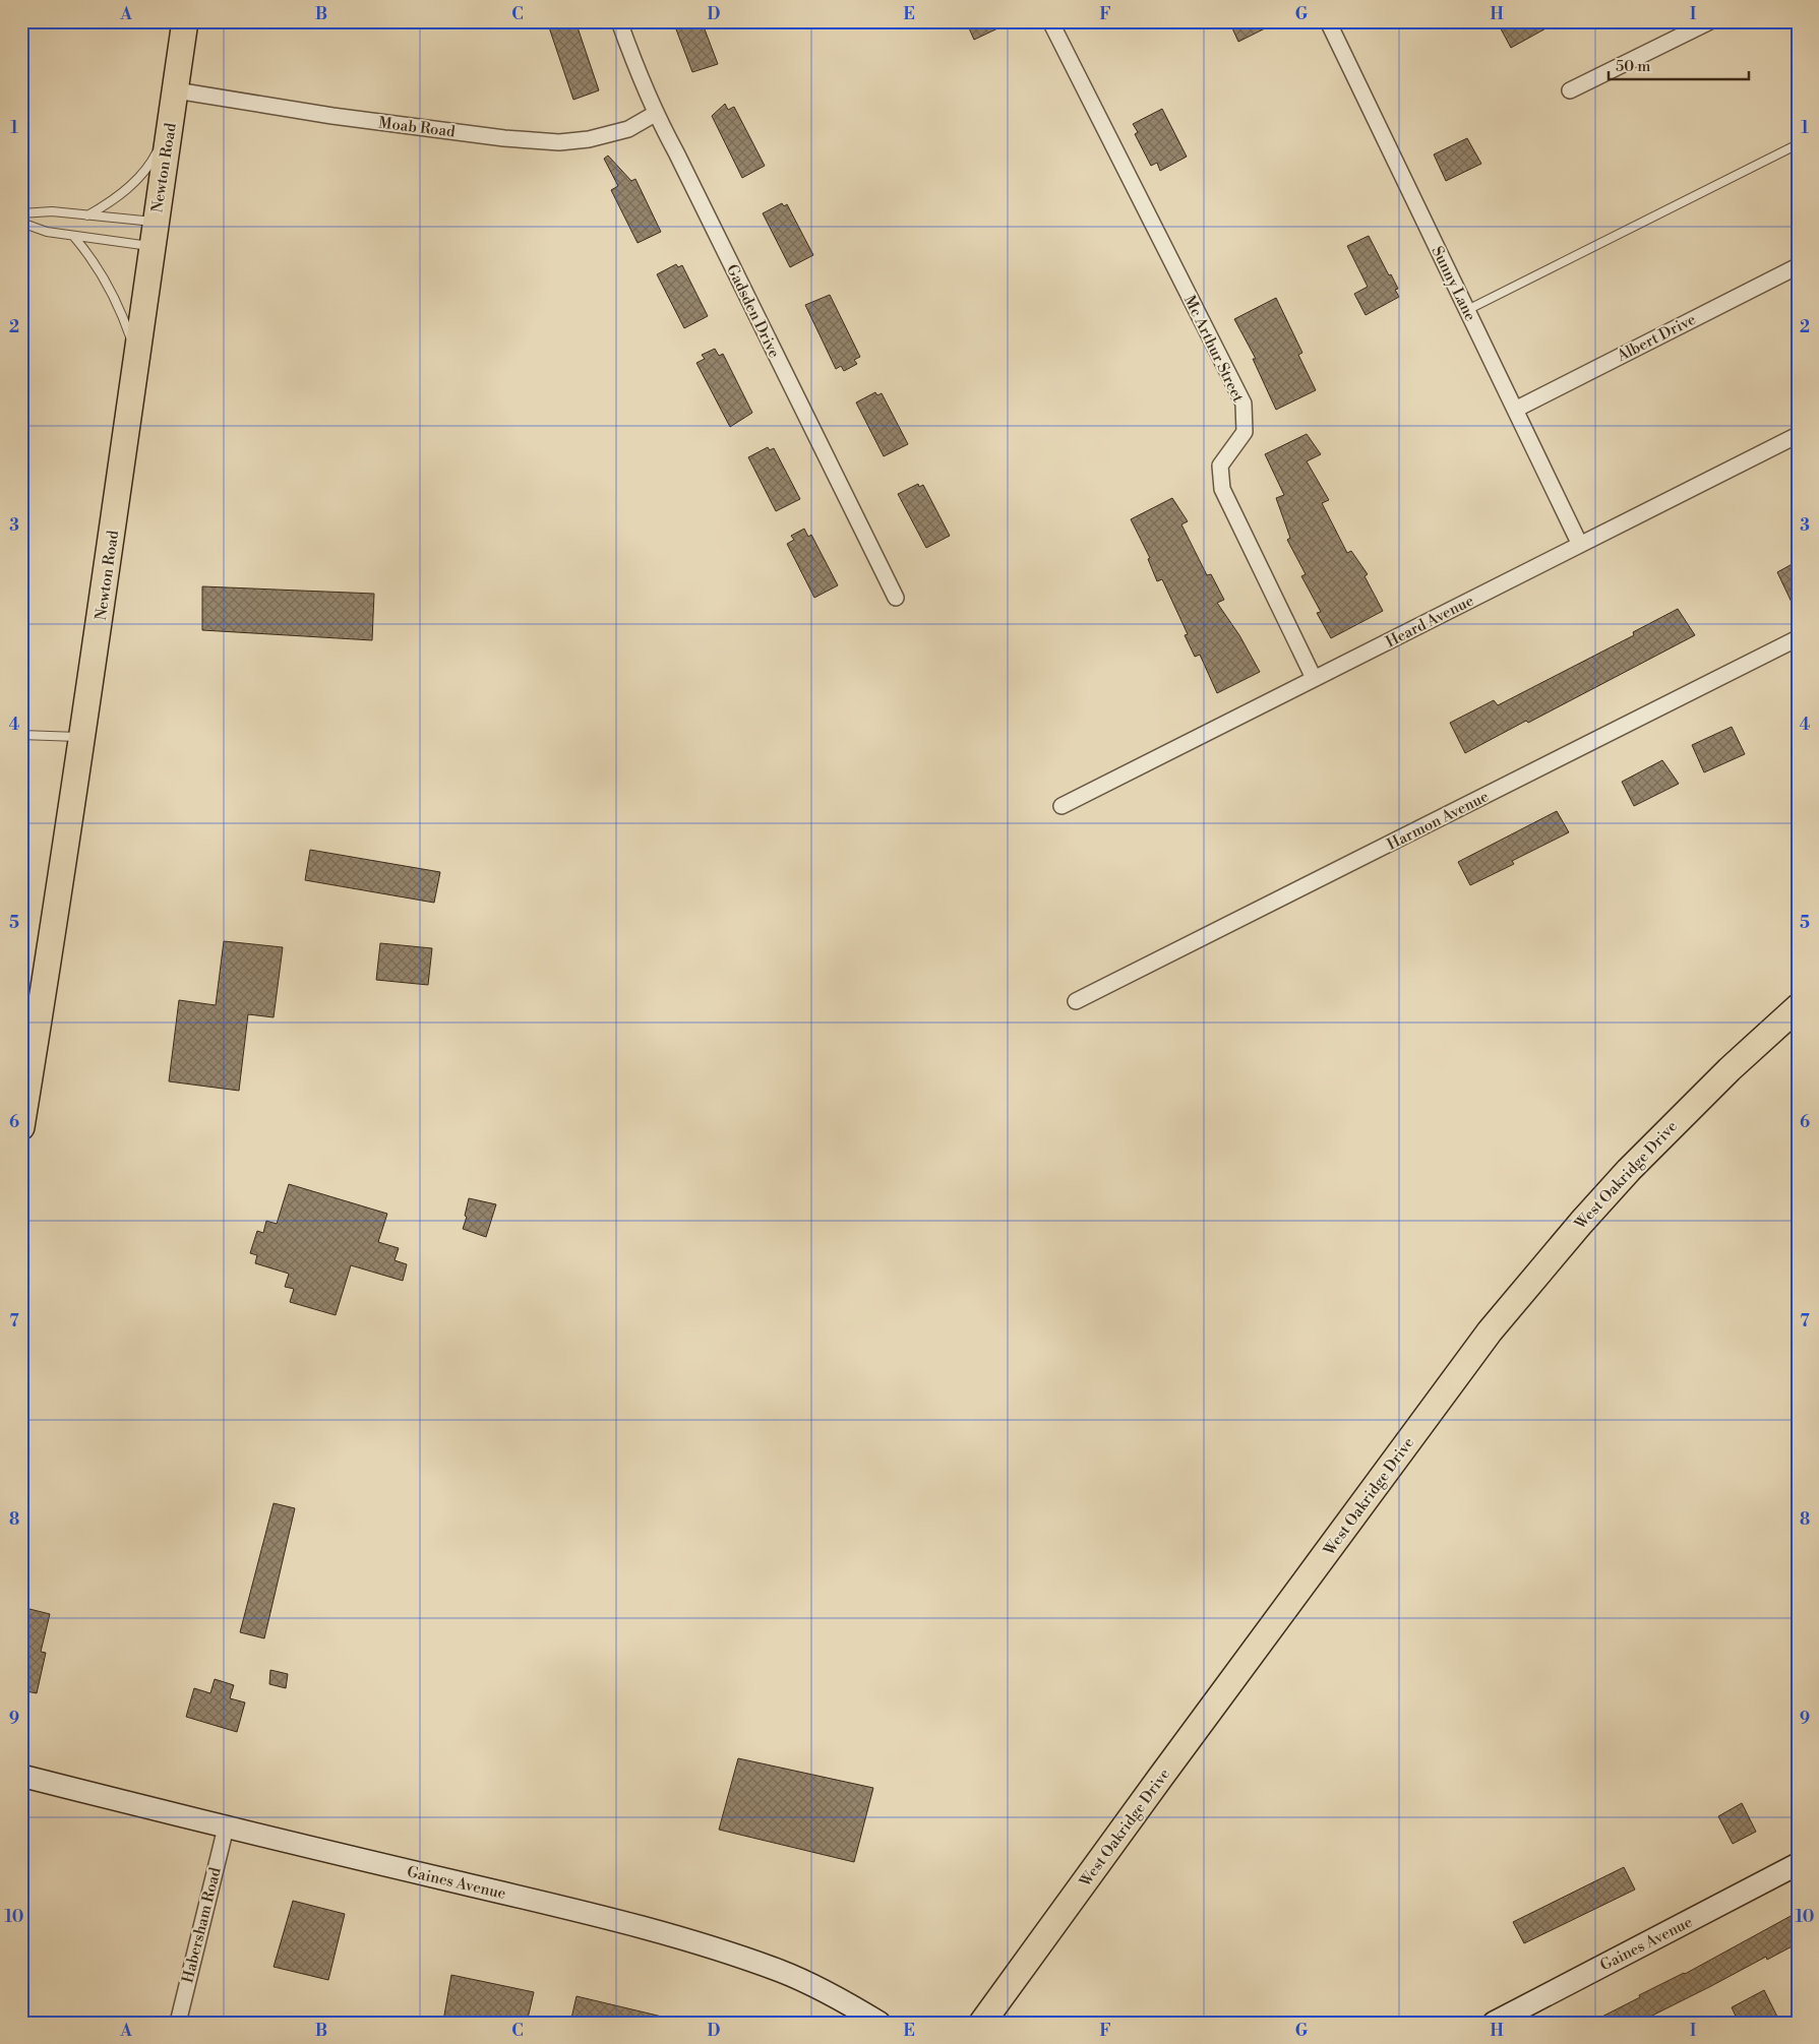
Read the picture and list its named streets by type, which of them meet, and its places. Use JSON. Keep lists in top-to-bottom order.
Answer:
{
  "streets": {
    "main road": ["Newton Road", "West Oakridge Drive"],
    "street": [
      "Moab Road",
      "Sunny Lane",
      "Gadsden Drive",
      "Albert Drive",
      "Mc Arthur Street",
      "Heard Avenue",
      "Harmon Avenue",
      "Gaines Avenue",
      "Habersham Road"
    ]
  },
  "crossings": [
    ["Moab Road", "Newton Road"],
    ["Moab Road", "Gadsden Drive"],
    ["Sunny Lane", "Albert Drive"],
    ["Sunny Lane", "Heard Avenue"],
    ["Mc Arthur Street", "Heard Avenue"],
    ["Gaines Avenue", "Habersham Road"]
  ],
  "scale_bar": "50 m",
  "grid": {
    "columns": [
      "A",
      "B",
      "C",
      "D",
      "E",
      "F",
      "G",
      "H",
      "I"
    ],
    "rows": [
      "1",
      "2",
      "3",
      "4",
      "5",
      "6",
      "7",
      "8",
      "9",
      "10"
    ]
  }
}
